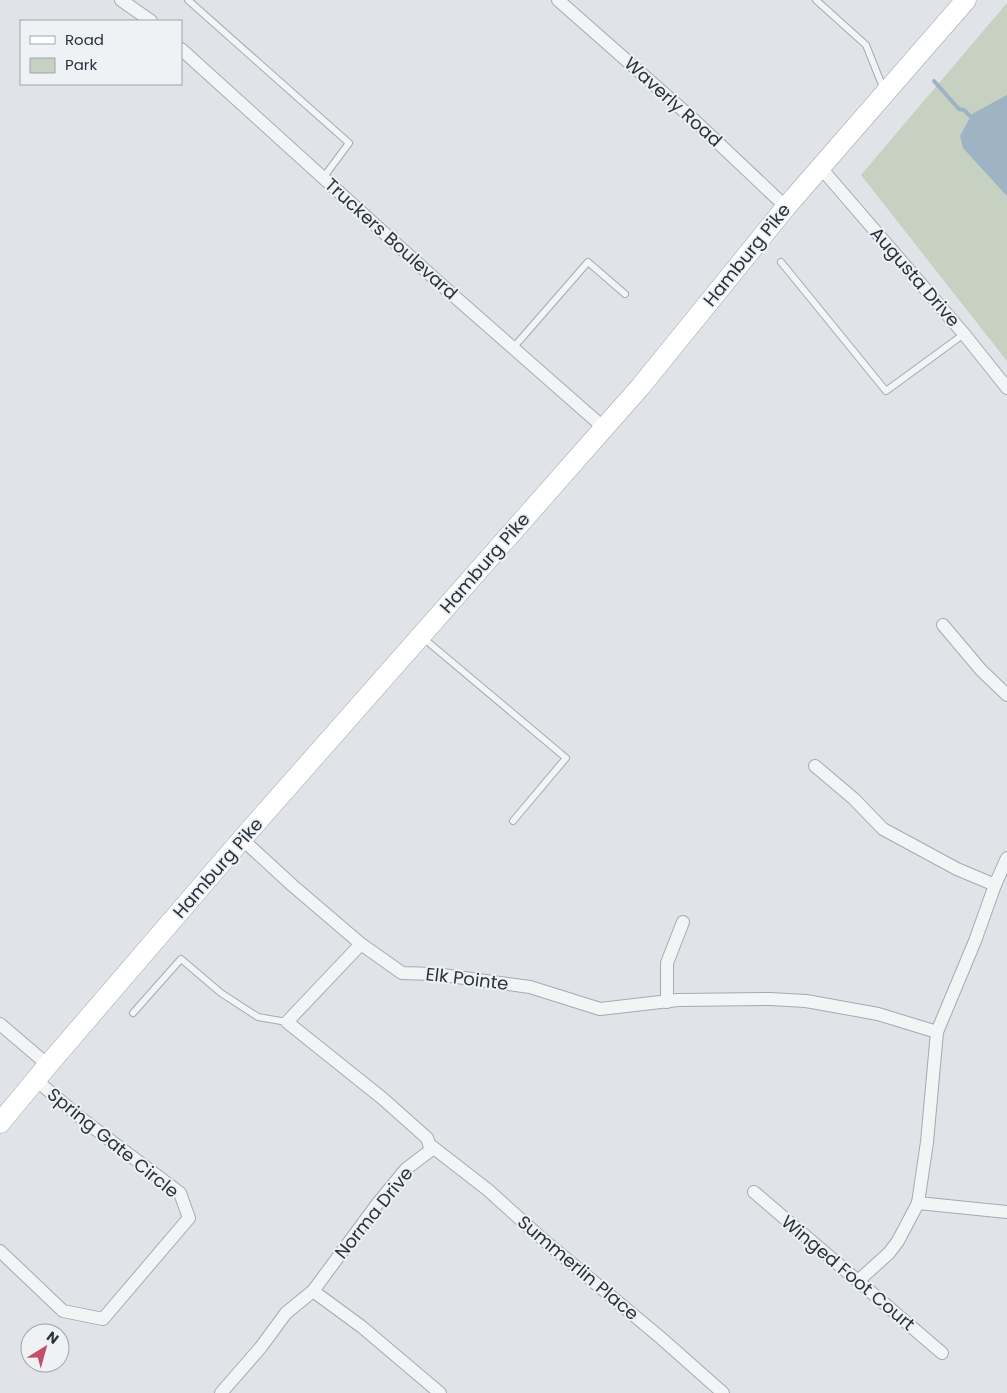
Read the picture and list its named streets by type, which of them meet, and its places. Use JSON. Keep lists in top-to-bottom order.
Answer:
{
  "streets": {
    "main road": ["Hamburg Pike"],
    "street": [
      "Waverly Road",
      "Truckers Boulevard",
      "Augusta Drive",
      "Elk Pointe",
      "Spring Gate Circle",
      "Norma Drive",
      "Summerlin Place",
      "Winged Foot Court"
    ]
  },
  "crossings": [
    ["Waverly Road", "Hamburg Pike"],
    ["Truckers Boulevard", "Hamburg Pike"],
    ["Hamburg Pike", "Augusta Drive"],
    ["Hamburg Pike", "Elk Pointe"],
    ["Hamburg Pike", "Spring Gate Circle"],
    ["Norma Drive", "Summerlin Place"]
  ],
  "legend": ["Road", "Park"],
  "north": "top right"
}
